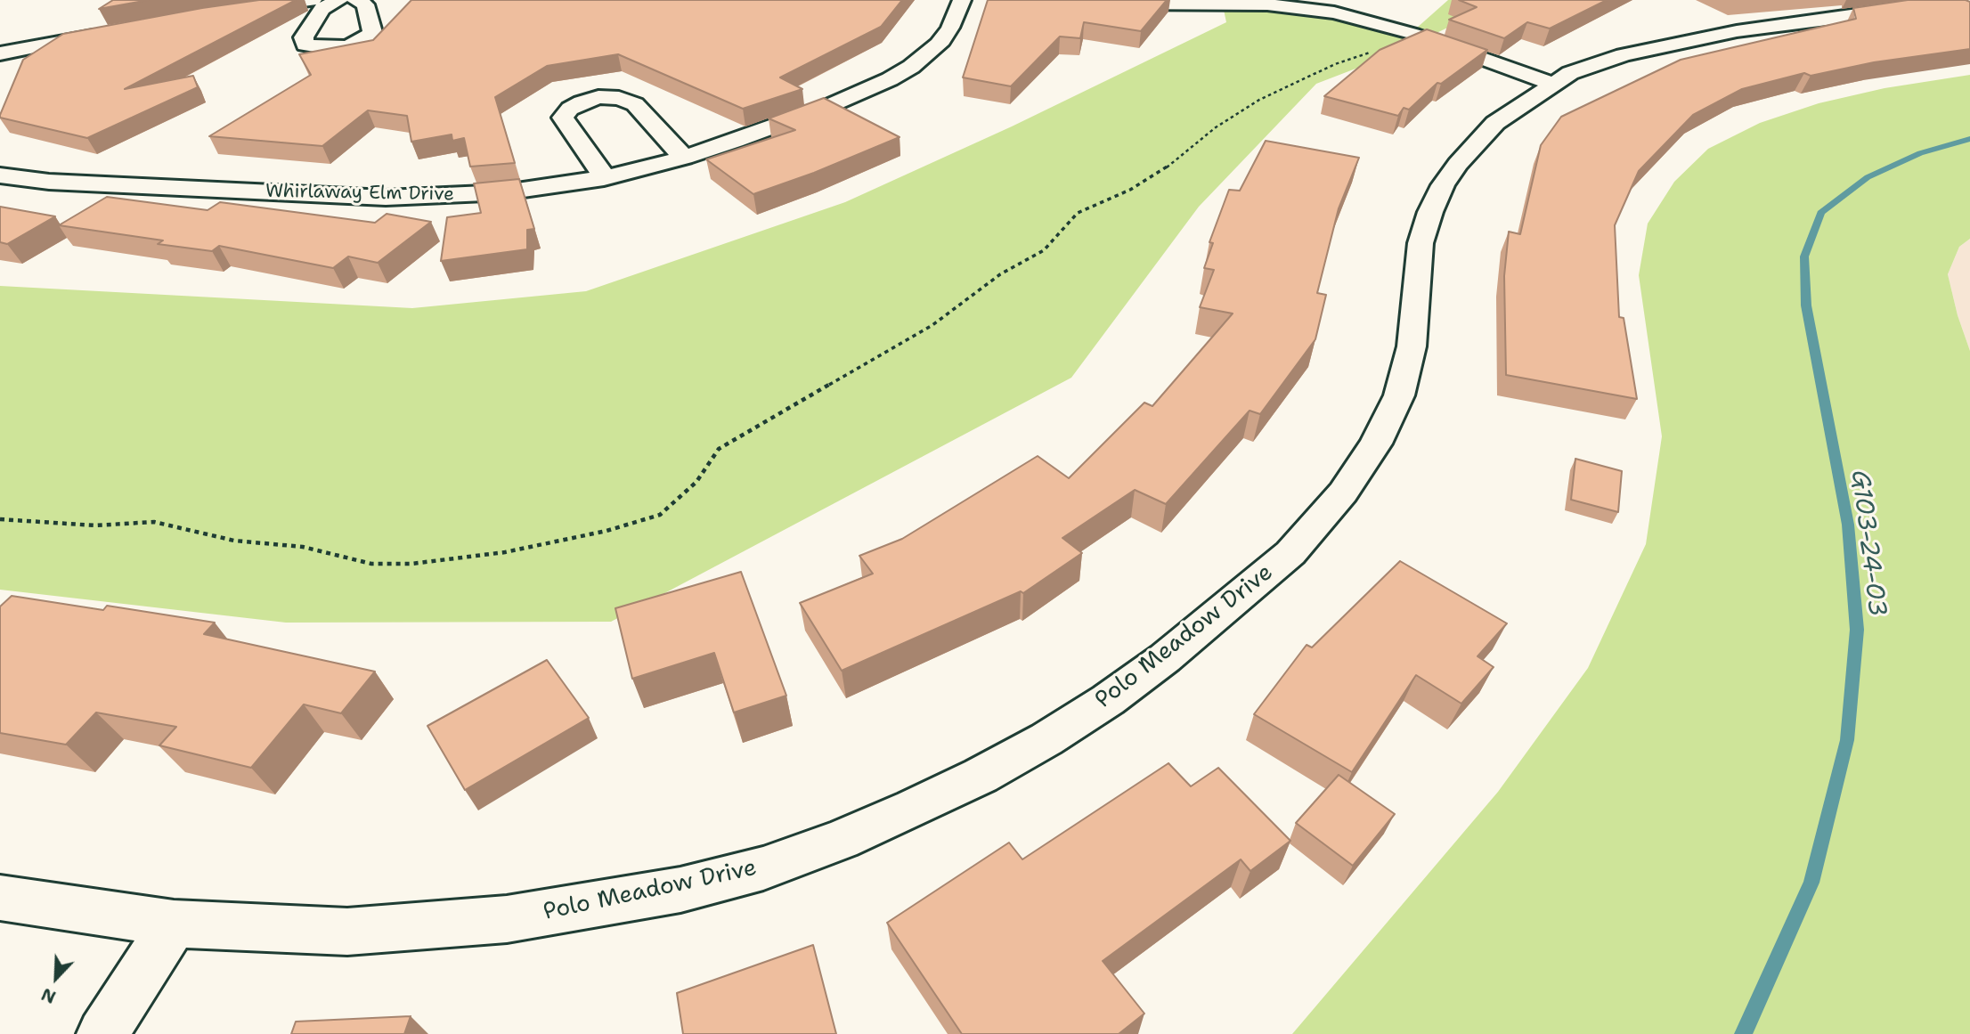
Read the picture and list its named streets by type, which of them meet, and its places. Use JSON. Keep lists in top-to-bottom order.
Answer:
{
  "streets": {
    "street": ["Whirlaway Elm Drive", "Polo Meadow Drive"]
  },
  "water": ["G103-24-03"],
  "north": "bottom left"
}
